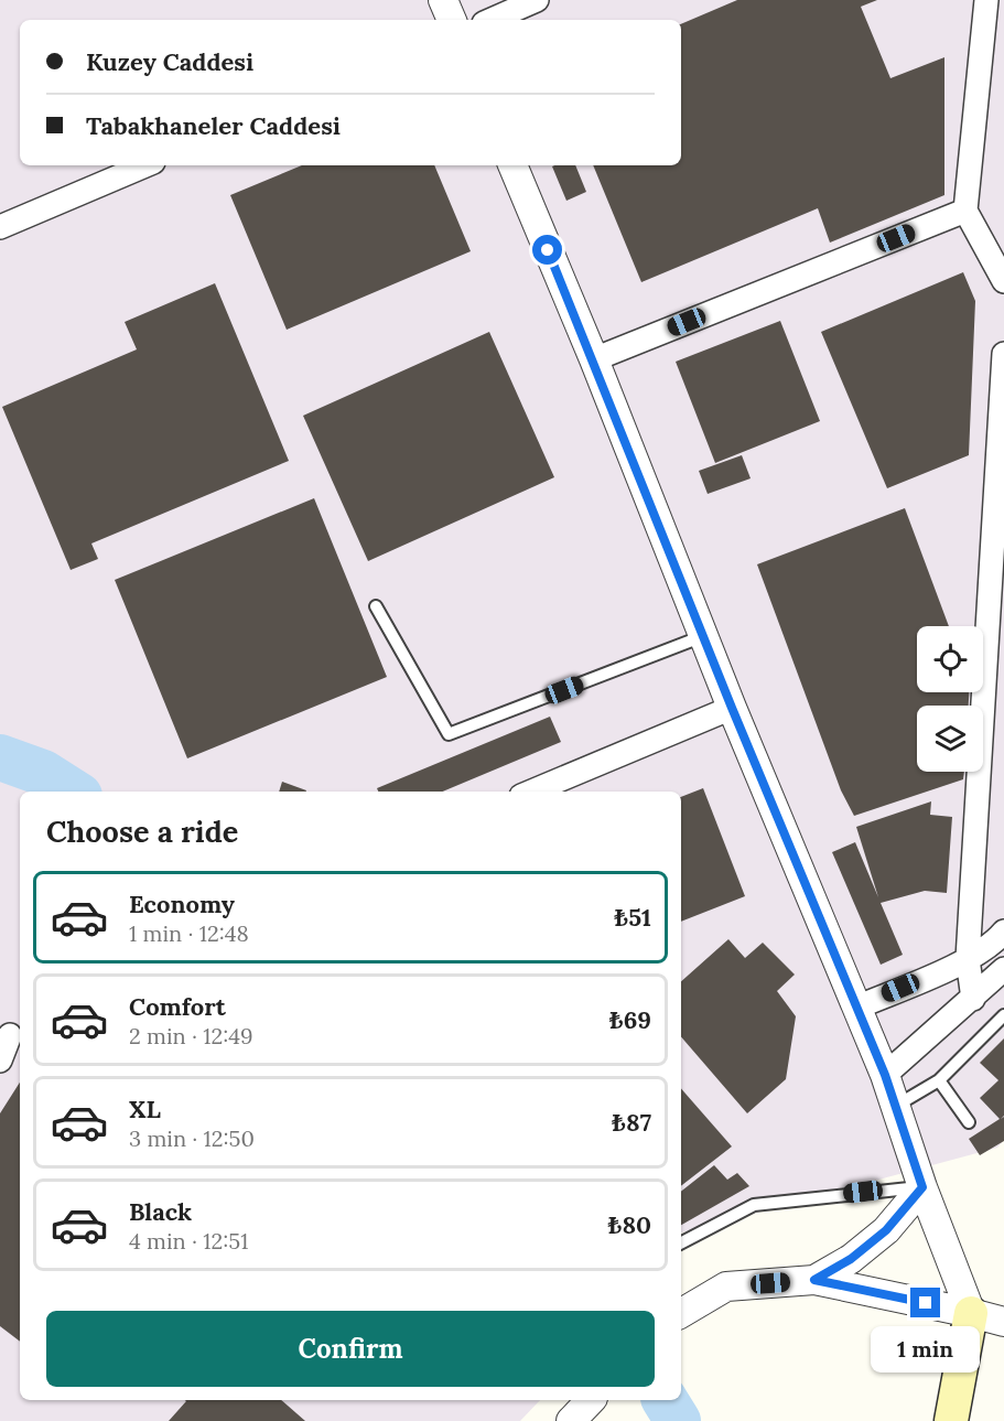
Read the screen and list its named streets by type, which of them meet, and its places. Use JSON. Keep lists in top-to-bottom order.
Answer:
{
  "page": {
    "banner": ["Kuzey Caddesi", "Tabakhaneler Caddesi"],
    "heading": "Choose a ride",
    "list": [
      {
        "name": "Economy",
        "note": "1 min · 12:48",
        "value": "₺51"
      },
      {
        "name": "Comfort",
        "note": "2 min · 12:49",
        "value": "₺69"
      },
      {
        "name": "XL",
        "note": "3 min · 12:50",
        "value": "₺87"
      },
      {
        "name": "Black",
        "note": "4 min · 12:51",
        "value": "₺80"
      }
    ],
    "buttons": "Confirm",
    "bubble": "1 min"
  }
}
